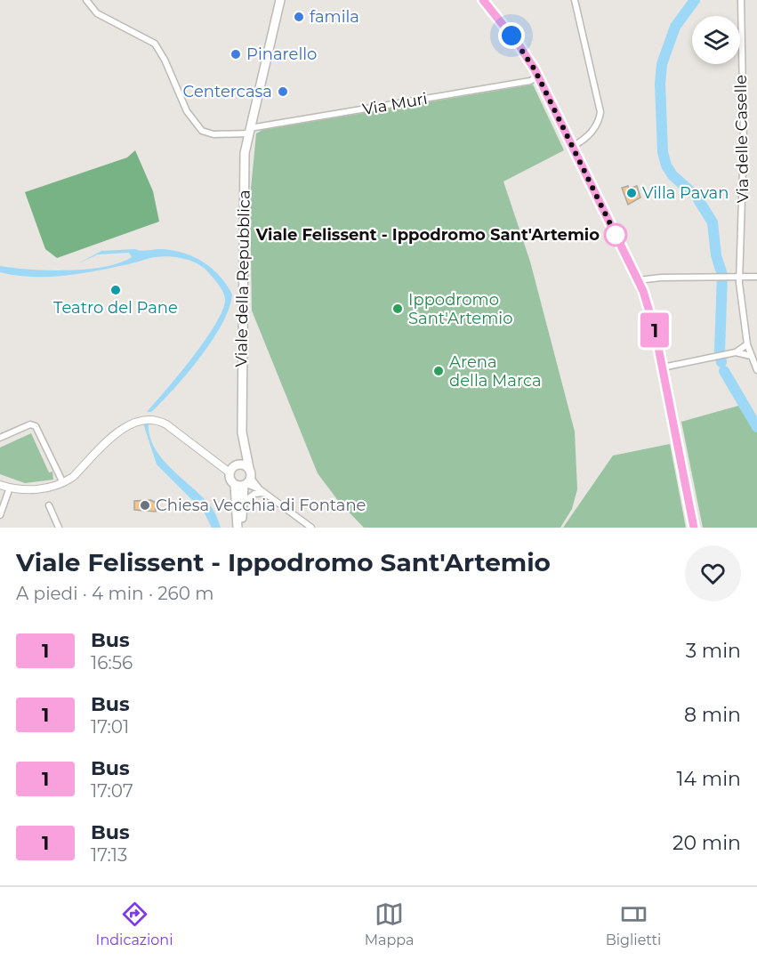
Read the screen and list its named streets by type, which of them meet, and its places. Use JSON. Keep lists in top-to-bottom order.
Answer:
{
  "streets": {
    "main road": ["Viale della Repubblica"],
    "street": ["Via Muri", "Via delle Caselle"]
  },
  "crossings": [
    ["Via Muri", "Viale della Repubblica"]
  ],
  "places": [
    "famila",
    "Pinarello",
    "Centercasa",
    "Villa Pavan",
    "Viale Felissent - Ippodromo Sant'Artemio",
    "Teatro del Pane",
    "Ippodromo Sant'Artemio",
    "Arena della Marca",
    "Chiesa Vecchia di Fontane"
  ],
  "lines": ["bus line 1"],
  "page": {
    "on_map": "1",
    "heading": ["Viale Felissent - Ippodromo Sant'Artemio", "A piedi · 4 min · 260 m"],
    "list": [
      {
        "mark": "1",
        "name": "Bus",
        "note": "16:56",
        "value": "3 min"
      },
      {
        "mark": "1",
        "name": "Bus",
        "note": "17:01",
        "value": "8 min"
      },
      {
        "mark": "1",
        "name": "Bus",
        "note": "17:07",
        "value": "14 min"
      },
      {
        "mark": "1",
        "name": "Bus",
        "note": "17:13",
        "value": "20 min"
      }
    ],
    "tabs": ["Indicazioni", "Mappa", "Biglietti"]
  }
}
